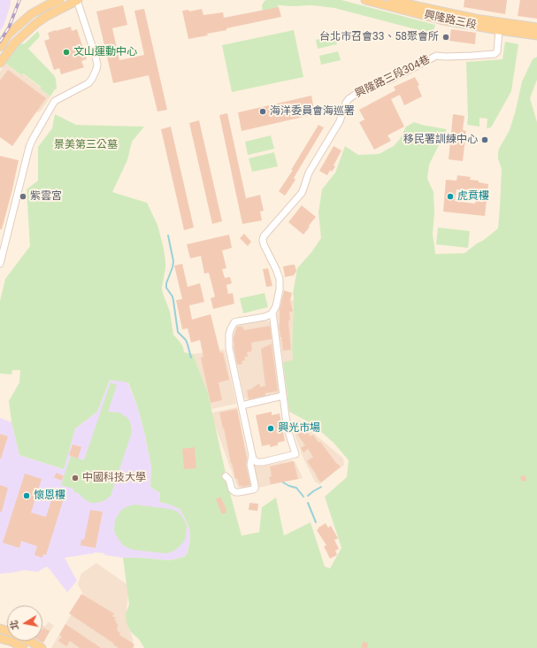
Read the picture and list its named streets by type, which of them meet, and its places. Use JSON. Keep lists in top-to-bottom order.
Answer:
{
  "streets": {
    "main road": ["興隆路三段"],
    "street": ["興隆路三段304巷"]
  },
  "crossings": [
    ["興隆路三段", "興隆路三段304巷"]
  ],
  "parks": ["景美第三公墓"],
  "places": [
    "台北市召會33、58聚會所",
    "文山運動中心",
    "海洋委員會海巡署",
    "移民署訓練中心",
    "紫雲宮",
    "虎賁樓",
    "興光市場",
    "中國科技大學",
    "懷恩樓"
  ],
  "north": "left"
}
